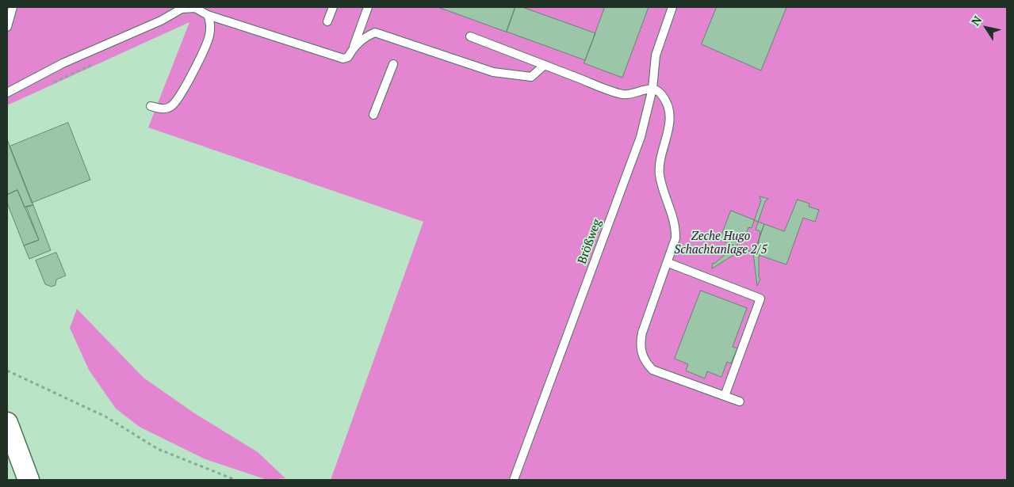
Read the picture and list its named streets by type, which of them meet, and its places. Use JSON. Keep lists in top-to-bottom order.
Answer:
{
  "streets": {
    "lane": ["Brößweg"]
  },
  "parks": ["Zeche Hugo Schachtanlage 2/5"],
  "north": "top left"
}
